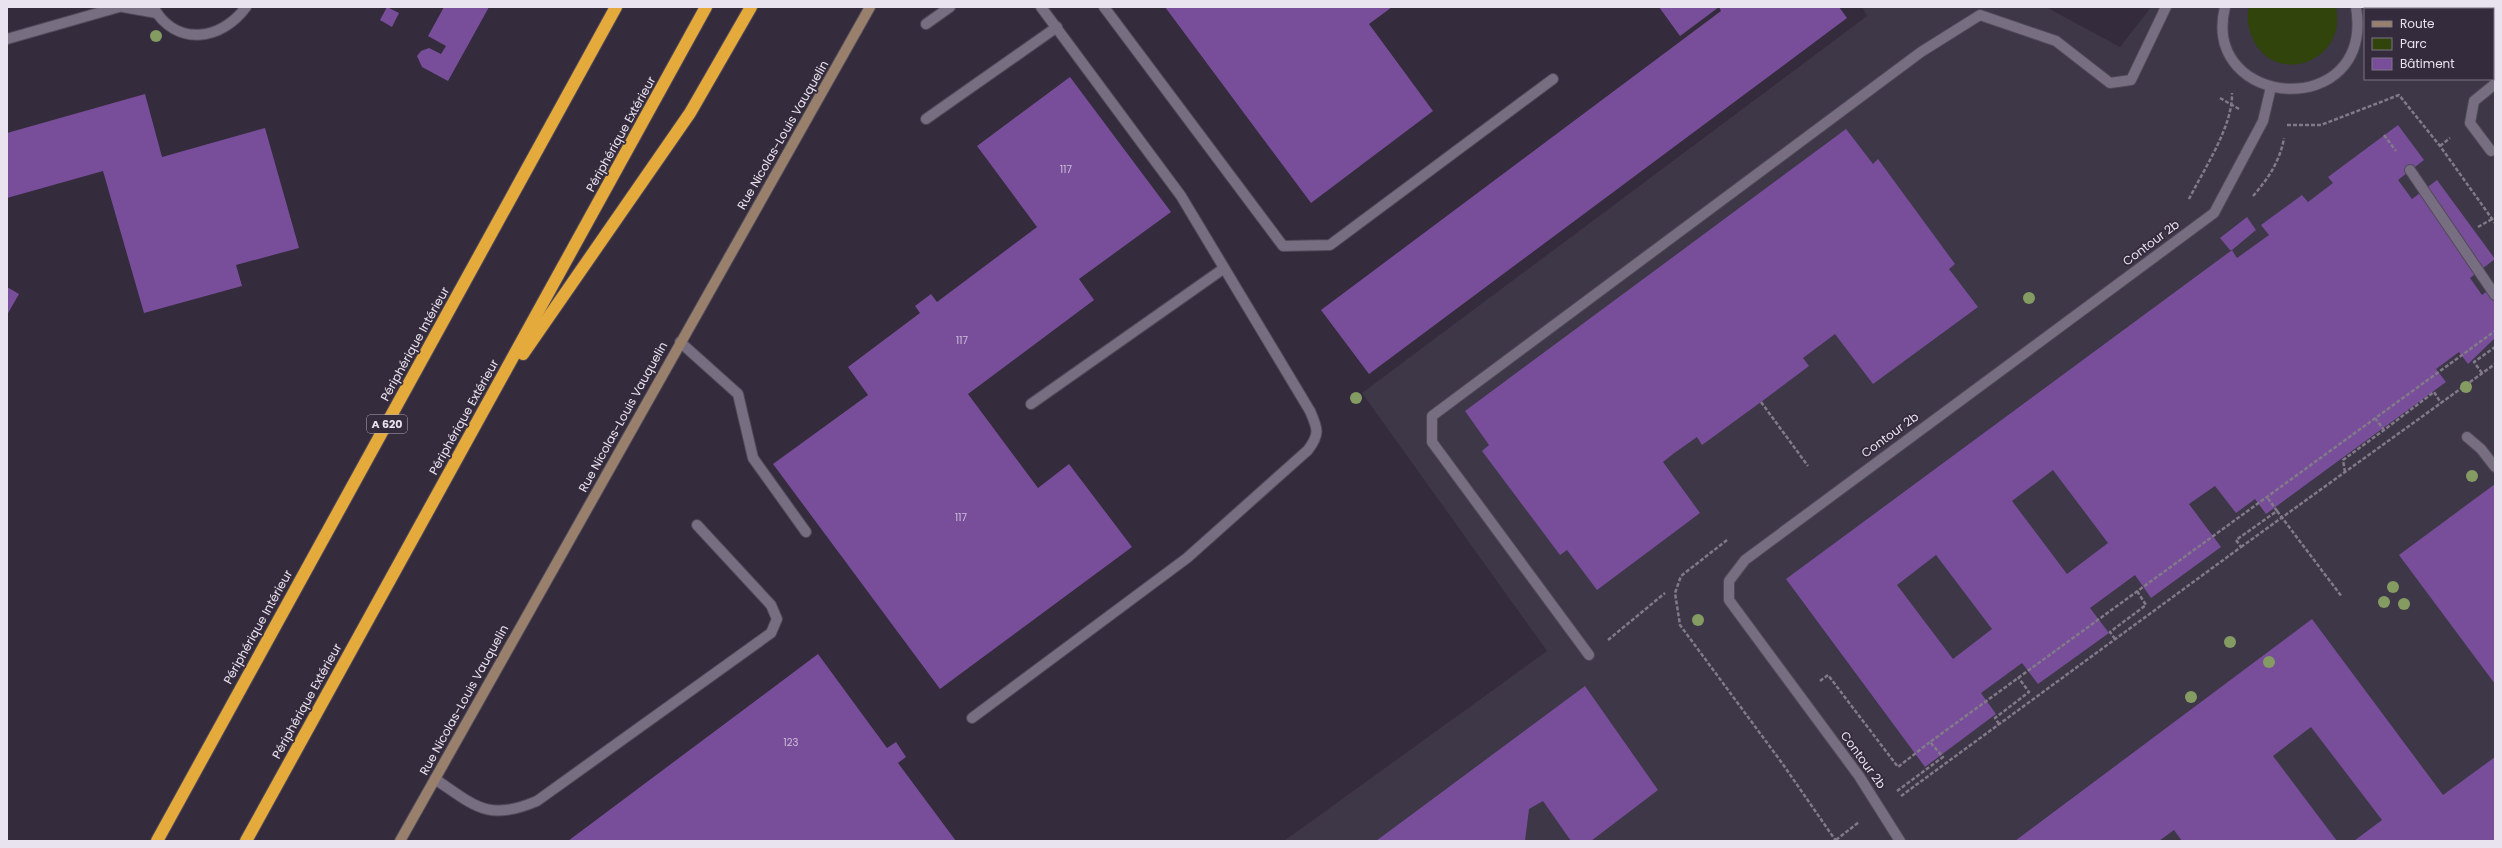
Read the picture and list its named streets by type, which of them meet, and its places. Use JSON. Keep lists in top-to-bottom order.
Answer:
{
  "streets": {
    "highway": ["Périphérique Extérieur", "Périphérique Intérieur", "A 620"],
    "street": ["Rue Nicolas-Louis Vauquelin", "Contour 2b"]
  },
  "house_numbers": [
    "117",
    "117",
    "117",
    "123"
  ],
  "legend": ["Route", "Parc", "Bâtiment"]
}
